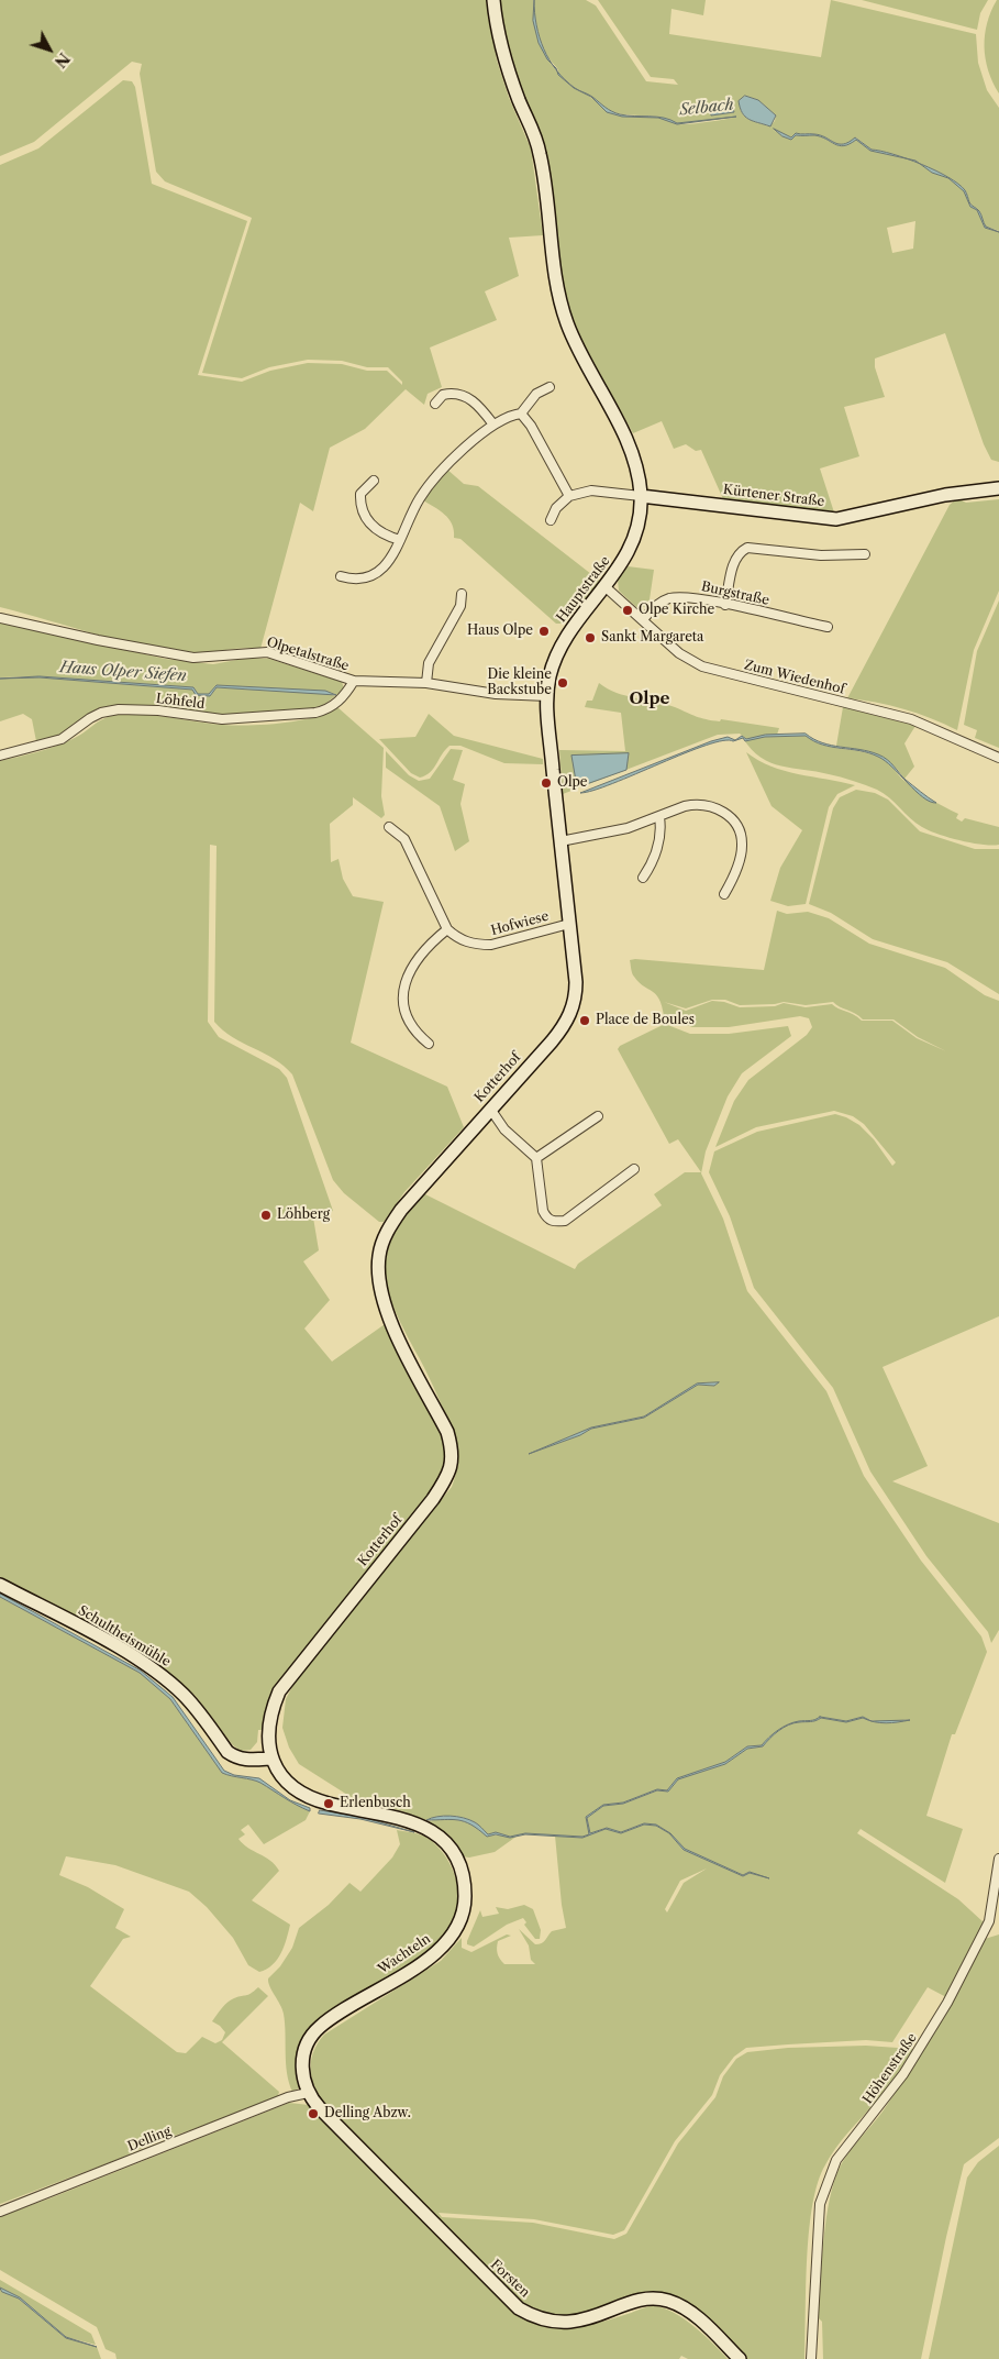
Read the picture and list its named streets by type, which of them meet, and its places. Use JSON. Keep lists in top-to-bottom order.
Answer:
{
  "streets": {
    "street": [
      "Kürtener Straße",
      "Hauptstraße",
      "Burgstraße",
      "Olpetalstraße",
      "Zum Wiedenhof",
      "Löhfeld",
      "Hofwiese",
      "Kotterhof",
      "Schultheismühle",
      "Wachteln",
      "Höhenstraße",
      "Delling",
      "Forsten"
    ]
  },
  "crossings": [
    ["Kürtener Straße", "Hauptstraße"],
    ["Hauptstraße", "Olpetalstraße"],
    ["Hauptstraße", "Zum Wiedenhof"],
    ["Hauptstraße", "Hofwiese"],
    ["Hauptstraße", "Kotterhof"],
    ["Burgstraße", "Zum Wiedenhof"],
    ["Olpetalstraße", "Löhfeld"],
    ["Hofwiese", "Kotterhof"],
    ["Kotterhof", "Schultheismühle"],
    ["Kotterhof", "Wachteln"],
    ["Schultheismühle", "Wachteln"],
    ["Wachteln", "Delling"],
    ["Wachteln", "Forsten"],
    ["Delling", "Forsten"]
  ],
  "districts": ["Olpe"],
  "water": ["Selbach", "Haus Olper Siefen"],
  "places": [
    "Olpe Kirche",
    "Haus Olpe",
    "Sankt Margareta",
    "Die kleine Backstube",
    "Olpe",
    "Place de Boules",
    "Löhberg",
    "Erlenbusch",
    "Delling Abzw."
  ],
  "north": "bottom right"
}
